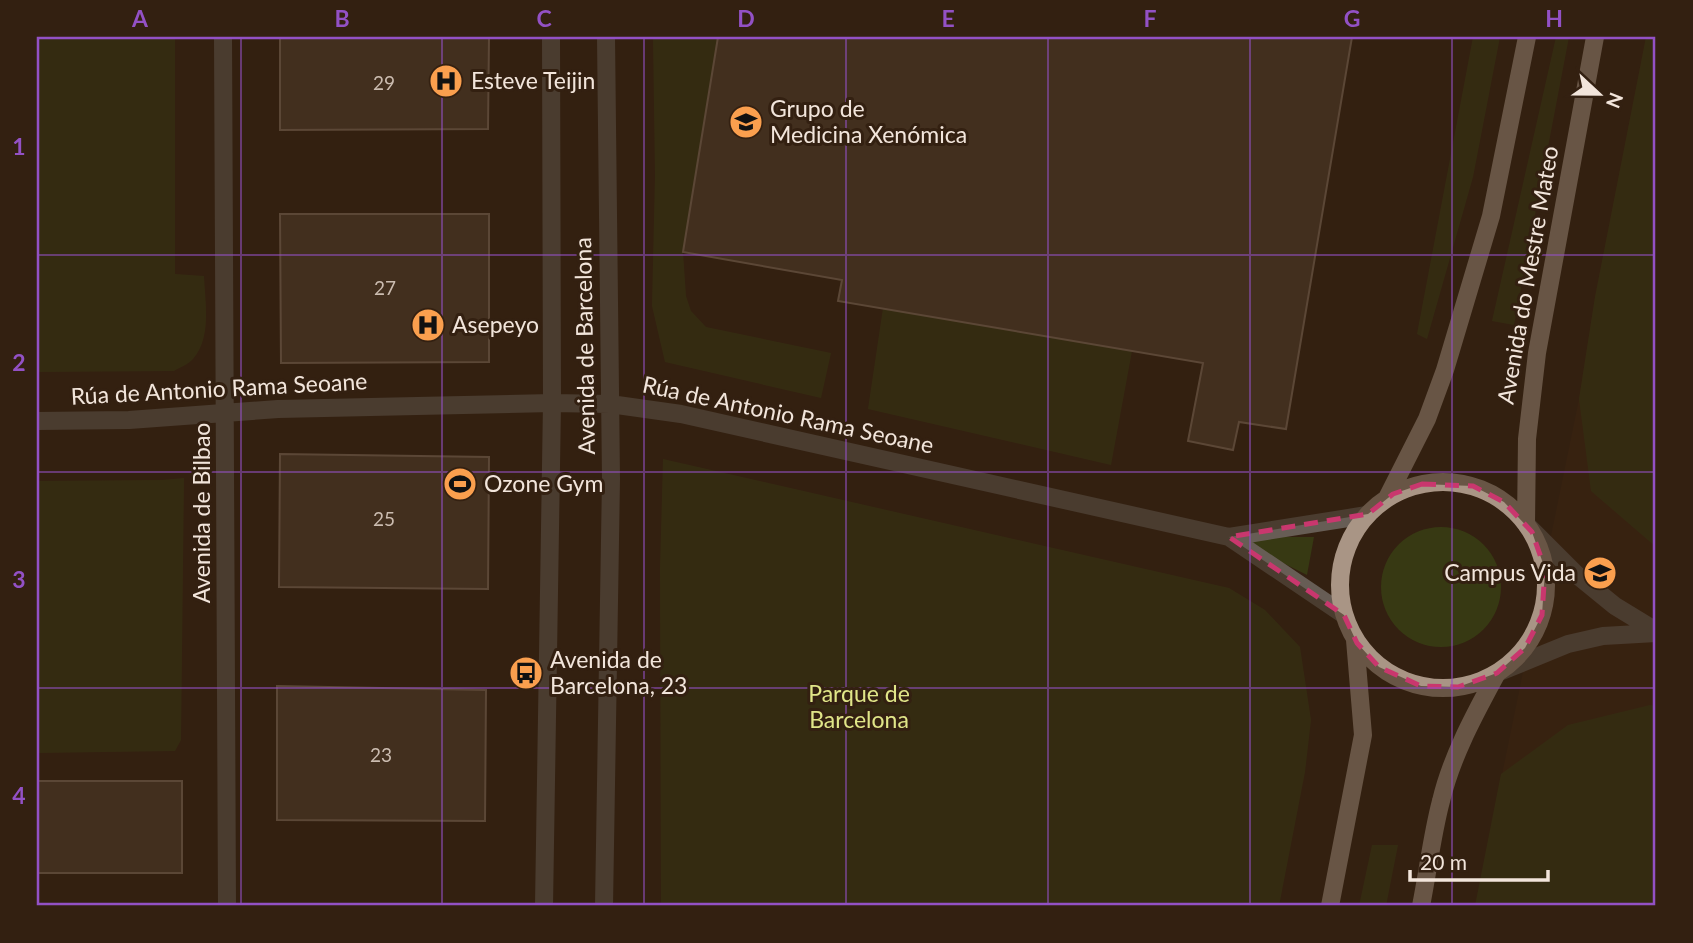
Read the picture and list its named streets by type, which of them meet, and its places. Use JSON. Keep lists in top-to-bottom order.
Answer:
{
  "streets": {
    "main road": ["Avenida do Mestre Mateo"],
    "street": ["Avenida de Barcelona", "Rúa de Antonio Rama Seoane", "Avenida de Bilbao"]
  },
  "crossings": [
    ["Avenida do Mestre Mateo", "Rúa de Antonio Rama Seoane"],
    ["Avenida de Barcelona", "Rúa de Antonio Rama Seoane"],
    ["Rúa de Antonio Rama Seoane", "Avenida de Bilbao"]
  ],
  "parks": ["Parque de Barcelona"],
  "places": {
    "hospital": ["Esteve Teijin", "Asepeyo"],
    "school or university": ["Grupo de Medicina Xenómica", "Campus Vida"],
    "sports": ["Ozone Gym"],
    "bus stop": ["Avenida de Barcelona, 23"]
  },
  "house_numbers": [
    "29",
    "27",
    "25",
    "23"
  ],
  "scale_bar": "20 m",
  "north": "right",
  "grid": {
    "columns": [
      "A",
      "B",
      "C",
      "D",
      "E",
      "F",
      "G",
      "H"
    ],
    "rows": [
      "1",
      "2",
      "3",
      "4"
    ]
  }
}
